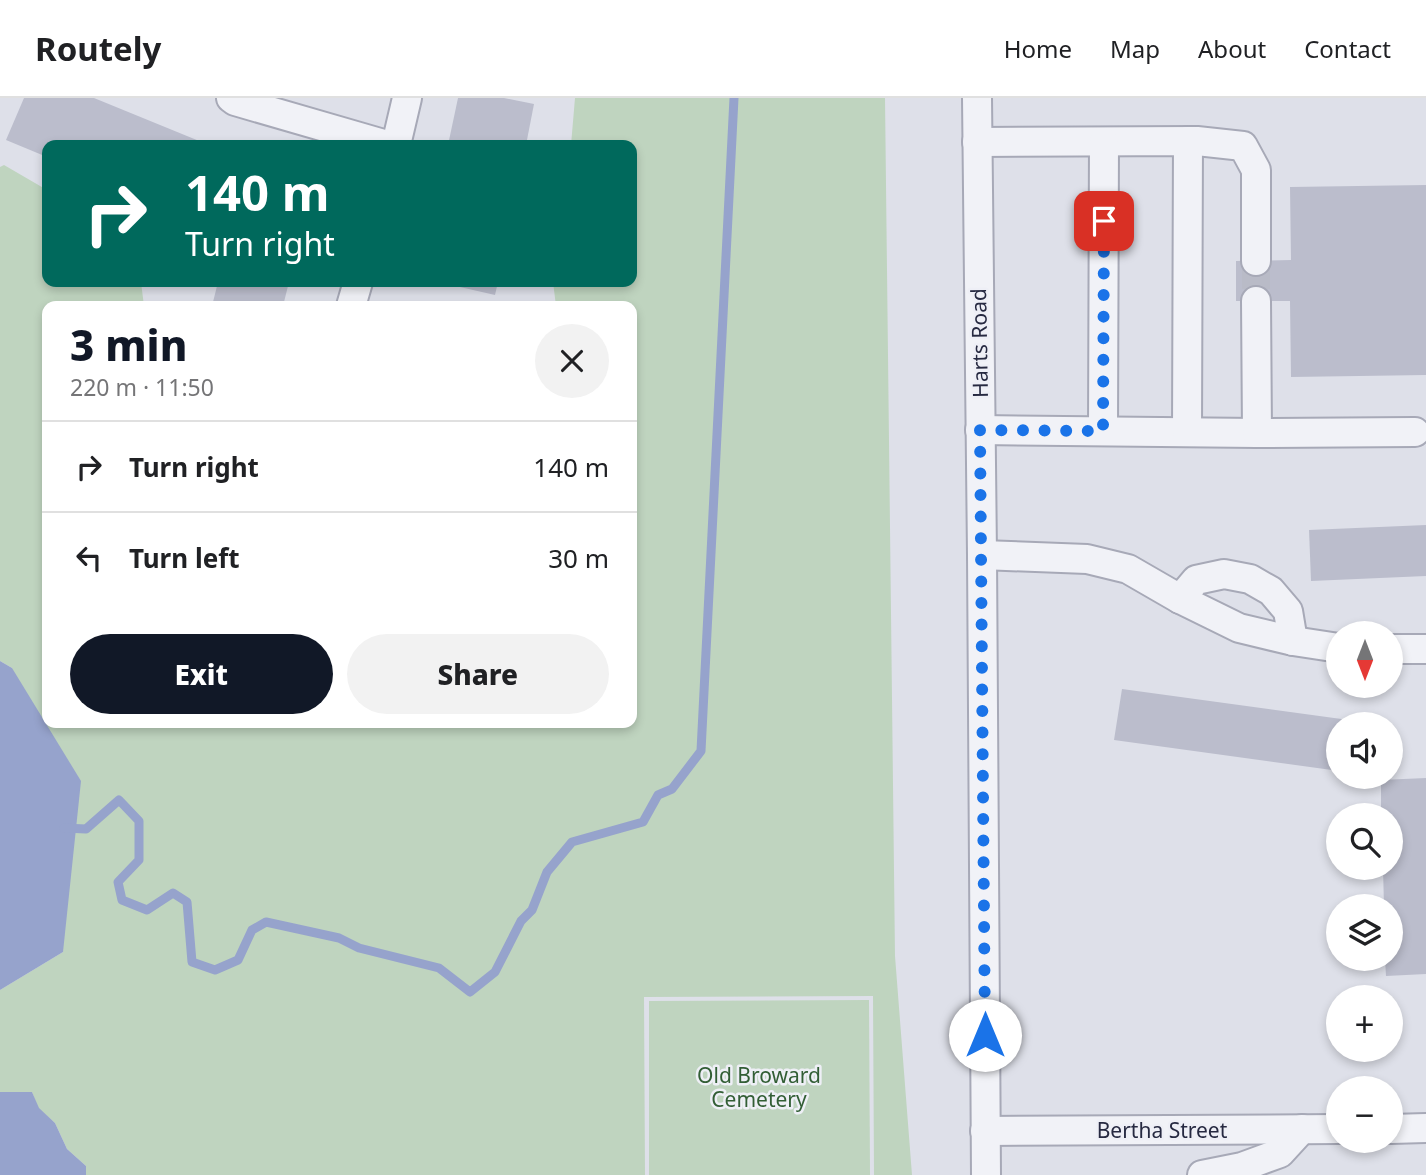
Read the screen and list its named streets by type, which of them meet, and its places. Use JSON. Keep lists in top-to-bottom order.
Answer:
{
  "streets": {
    "street": ["Harts Road", "Bertha Street"]
  },
  "crossings": [
    ["Harts Road", "Bertha Street"]
  ],
  "parks": ["Old Broward Cemetery"],
  "north": "bottom",
  "page": {
    "header": "Routely",
    "nav": [
      "Home",
      "Map",
      "About",
      "Contact"
    ],
    "turn": ["140 m", "Turn right"],
    "heading": ["3 min", "220 m · 11:50"],
    "list": [
      {
        "name": "Turn right",
        "value": "140 m"
      },
      {
        "name": "Turn left",
        "value": "30 m"
      }
    ],
    "buttons": ["Exit", "Share"],
    "map_buttons": ["+", "−"]
  }
}
